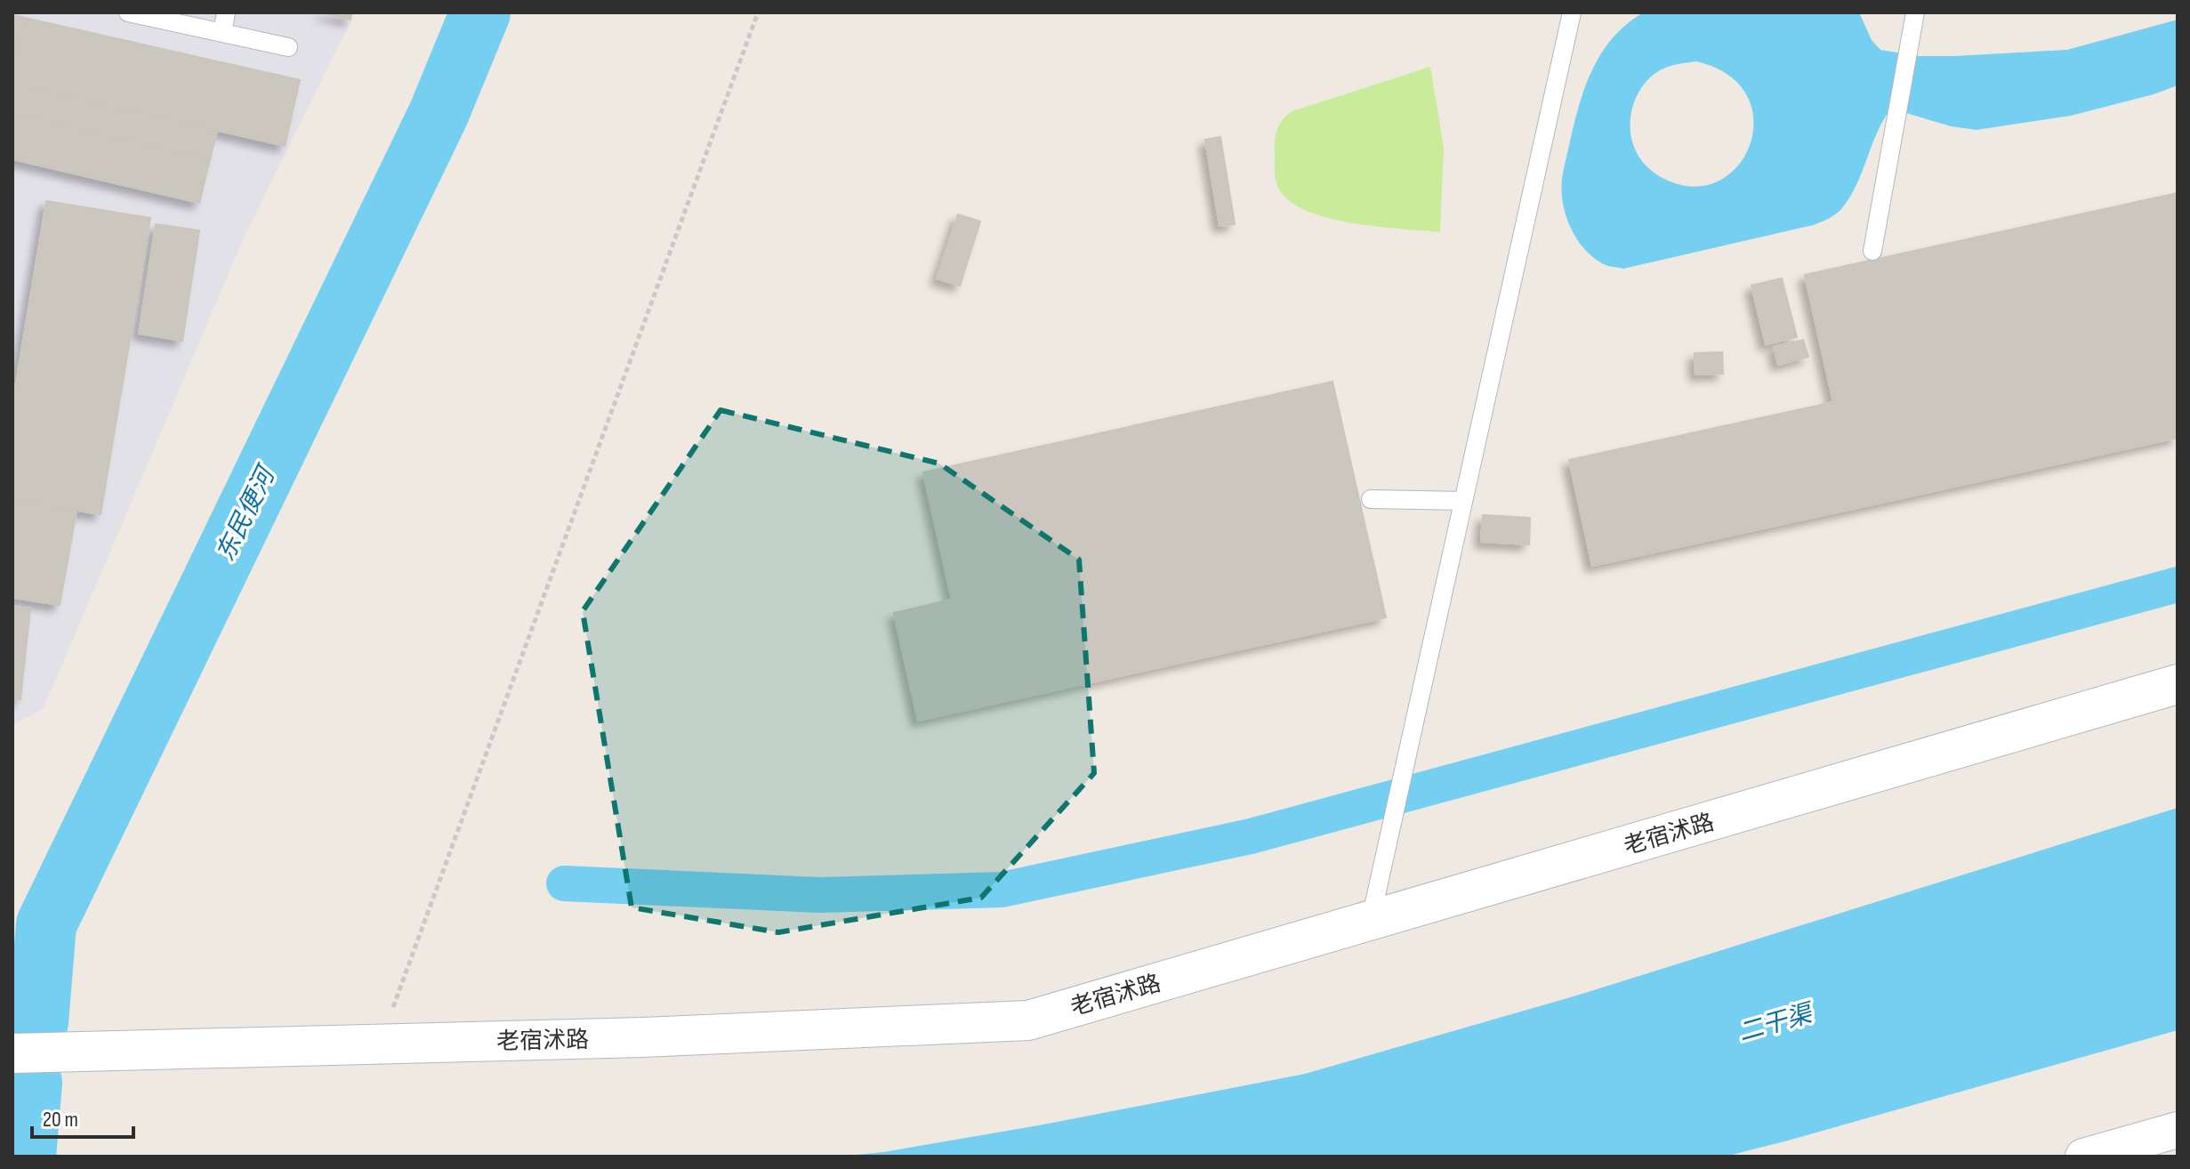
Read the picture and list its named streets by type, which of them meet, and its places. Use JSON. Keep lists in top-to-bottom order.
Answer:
{
  "streets": {
    "main road": ["老宿沭路"]
  },
  "water": ["东民便河", "二干渠"],
  "scale_bar": "20 m"
}
